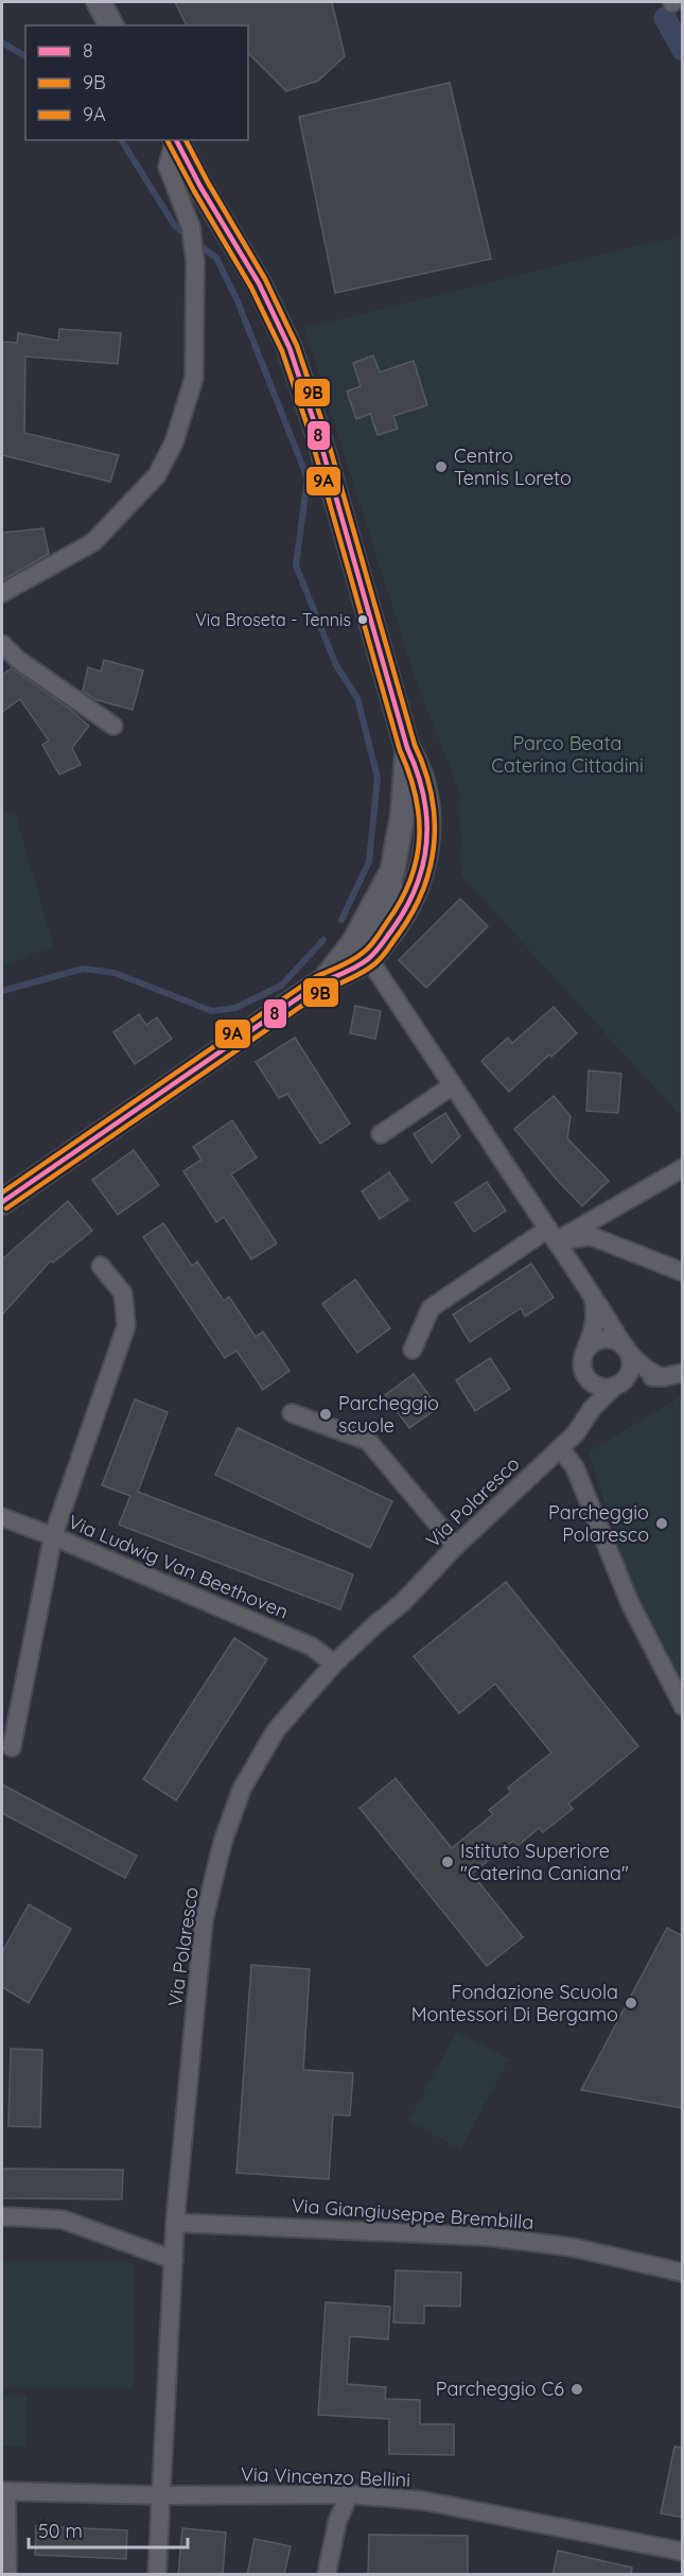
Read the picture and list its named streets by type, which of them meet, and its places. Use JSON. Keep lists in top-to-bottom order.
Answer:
{
  "streets": {
    "street": [
      "Via Polaresco",
      "Via Ludwig Van Beethoven",
      "Via Giangiuseppe Brembilla",
      "Via Vincenzo Bellini"
    ]
  },
  "crossings": [
    ["Via Polaresco", "Via Ludwig Van Beethoven"],
    ["Via Polaresco", "Via Giangiuseppe Brembilla"],
    ["Via Polaresco", "Via Vincenzo Bellini"]
  ],
  "parks": ["Parco Beata Caterina Cittadini"],
  "places": [
    "Centro Tennis Loreto",
    "Via Broseta - Tennis",
    "Parcheggio scuole",
    "Parcheggio Polaresco",
    "Istituto Superiore \"Caterina Caniana\"",
    "Fondazione Scuola Montessori Di Bergamo",
    "Parcheggio C6"
  ],
  "lines": ["transit line 8", "transit line 9B", "transit line 9A"],
  "legend": ["8", "9B", "9A"],
  "scale_bar": "50 m"
}
